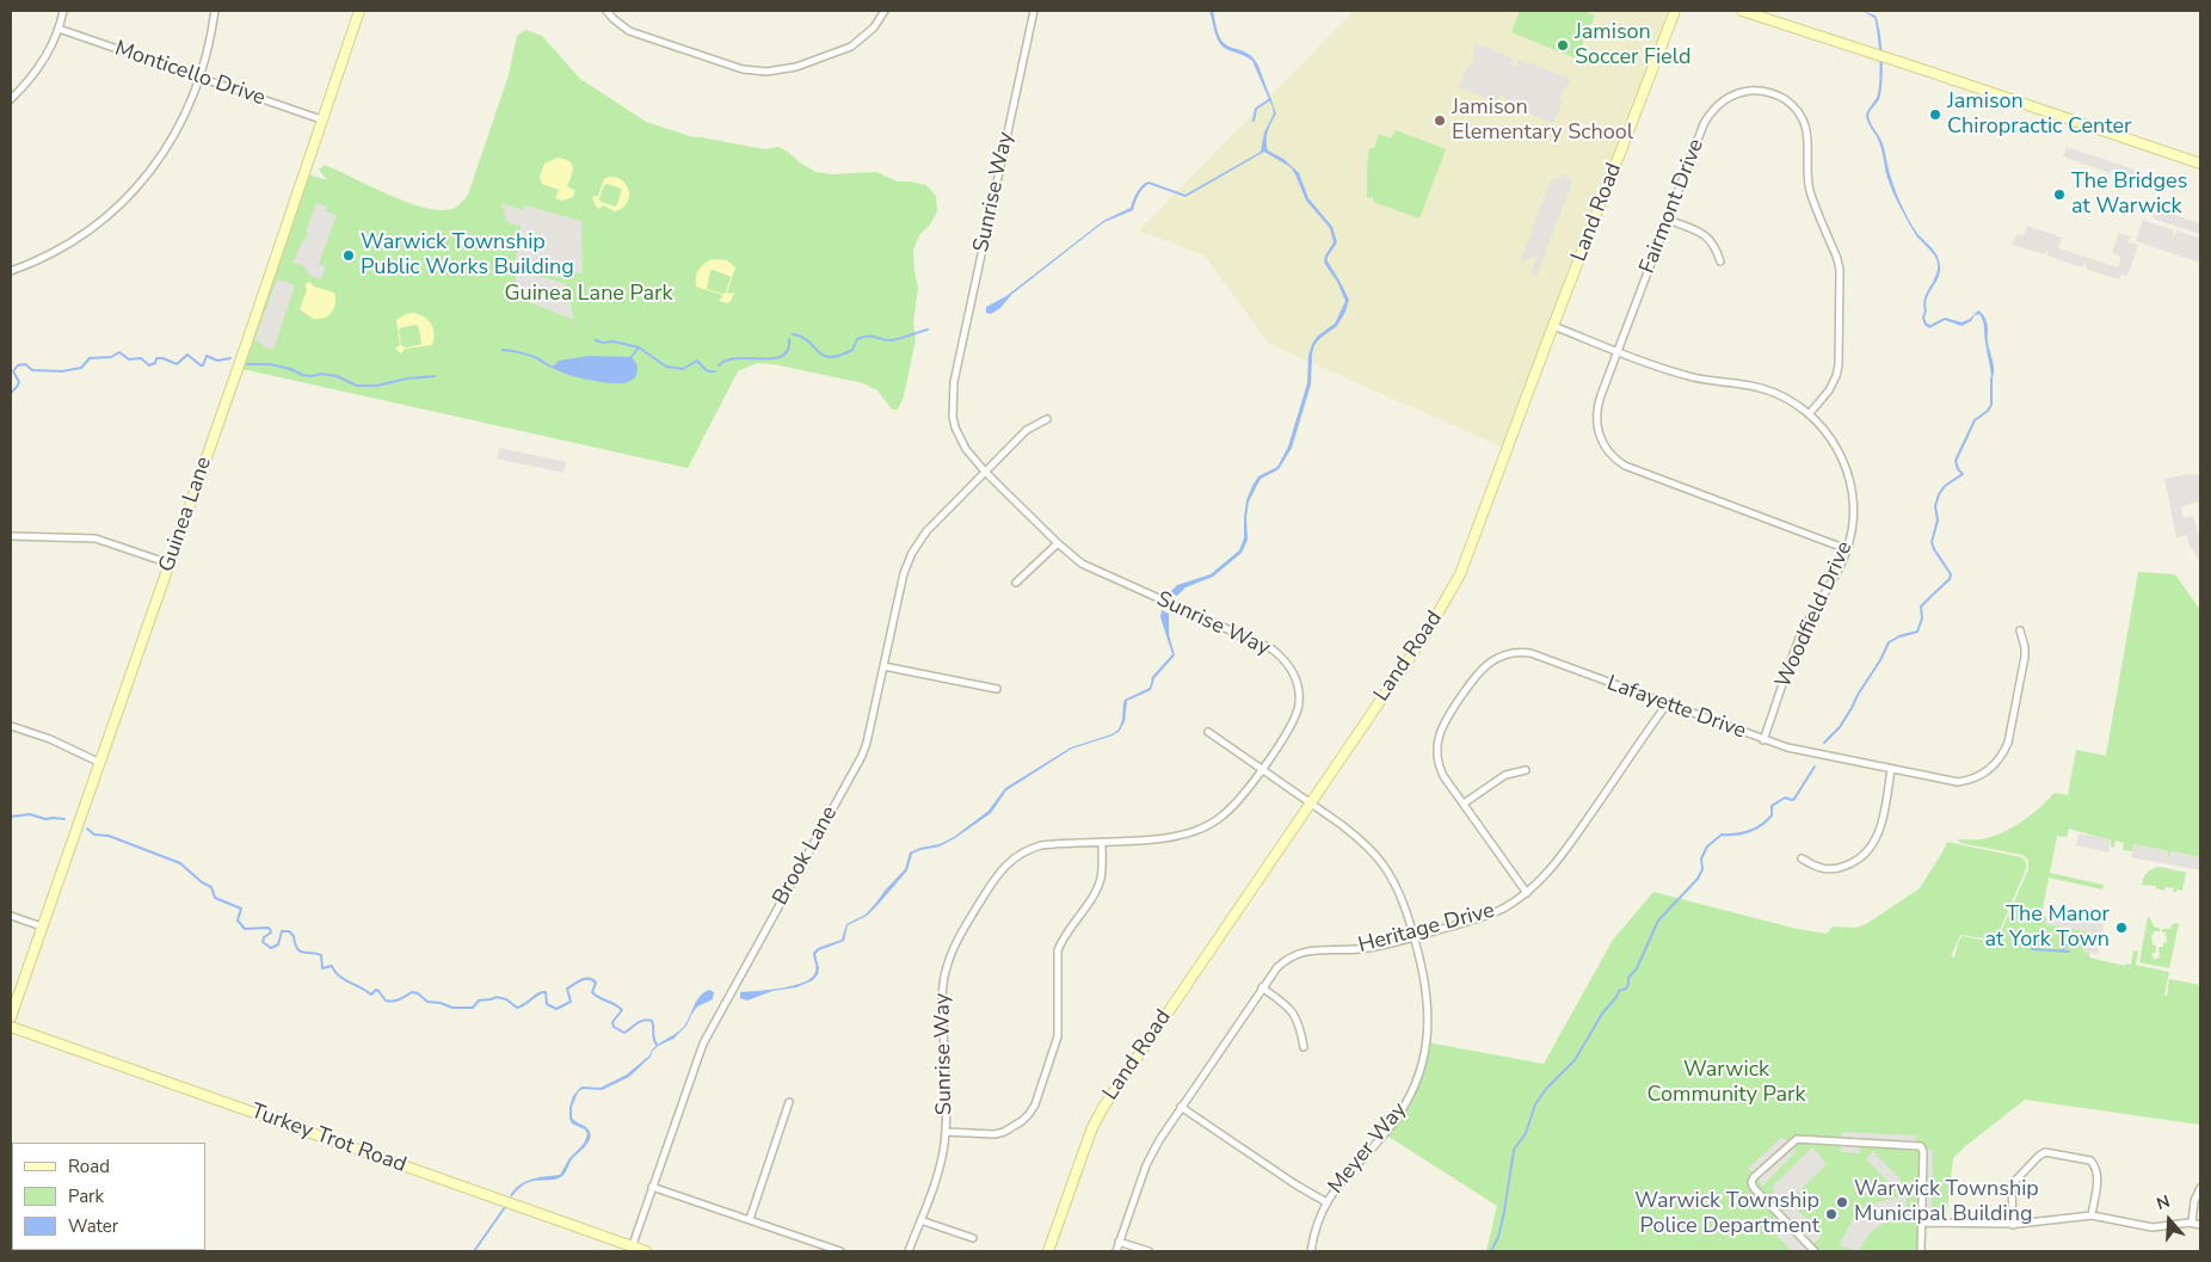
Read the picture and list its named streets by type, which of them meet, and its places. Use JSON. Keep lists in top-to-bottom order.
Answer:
{
  "streets": {
    "street": [
      "Monticello Drive",
      "Sunrise Way",
      "Fairmont Drive",
      "Land Road",
      "Guinea Lane",
      "Woodfield Drive",
      "Lafayette Drive",
      "Brook Lane",
      "Heritage Drive",
      "Turkey Trot Road",
      "Meyer Way"
    ]
  },
  "crossings": [
    ["Monticello Drive", "Guinea Lane"],
    ["Sunrise Way", "Brook Lane"],
    ["Sunrise Way", "Meyer Way"],
    ["Fairmont Drive", "Woodfield Drive"],
    ["Land Road", "Woodfield Drive"],
    ["Land Road", "Meyer Way"],
    ["Woodfield Drive", "Lafayette Drive"],
    ["Lafayette Drive", "Heritage Drive"],
    ["Brook Lane", "Turkey Trot Road"],
    ["Heritage Drive", "Meyer Way"]
  ],
  "parks": ["Guinea Lane Park", "Warwick Community Park"],
  "places": [
    "Jamison Soccer Field",
    "Jamison Chiropractic Center",
    "Jamison Elementary School",
    "The Bridges at Warwick",
    "Warwick Township Public Works Building",
    "The Manor at York Town",
    "Warwick Township Municipal Building",
    "Warwick Township Police Department"
  ],
  "legend": ["Road", "Park", "Water"],
  "north": "top"
}
